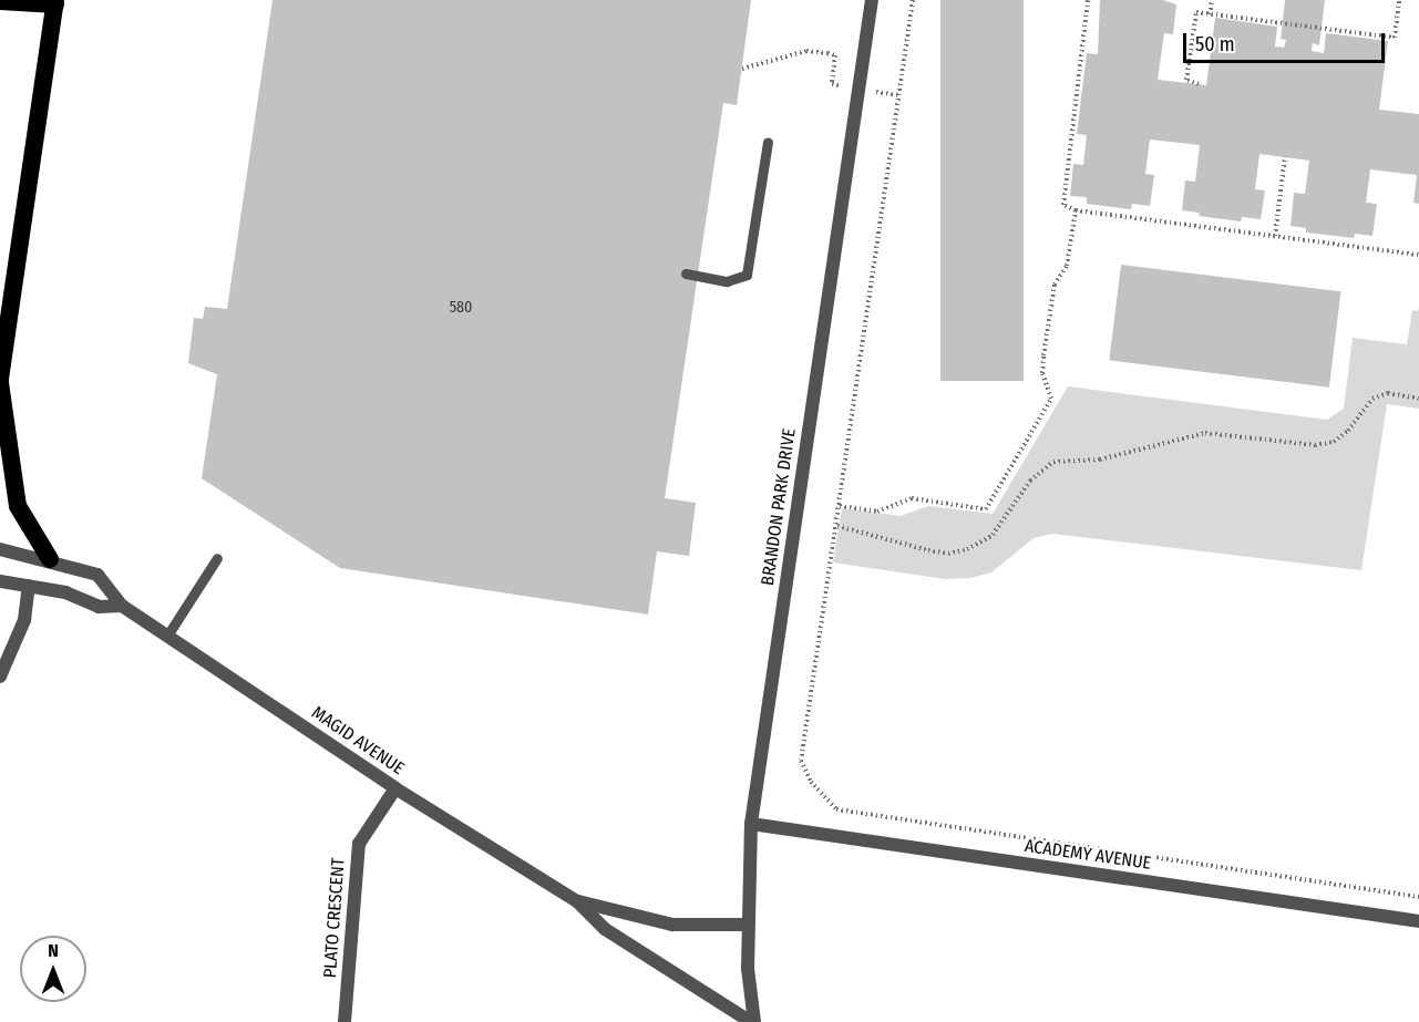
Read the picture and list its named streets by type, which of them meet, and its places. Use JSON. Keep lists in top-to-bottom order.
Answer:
{
  "streets": {
    "street": [
      "BRANDON PARK DRIVE",
      "MAGID AVENUE",
      "ACADEMY AVENUE",
      "PLATO CRESCENT"
    ]
  },
  "crossings": [
    ["BRANDON PARK DRIVE", "MAGID AVENUE"],
    ["BRANDON PARK DRIVE", "ACADEMY AVENUE"],
    ["MAGID AVENUE", "PLATO CRESCENT"]
  ],
  "house_numbers": ["580"],
  "scale_bar": "50 m",
  "north": "top"
}
